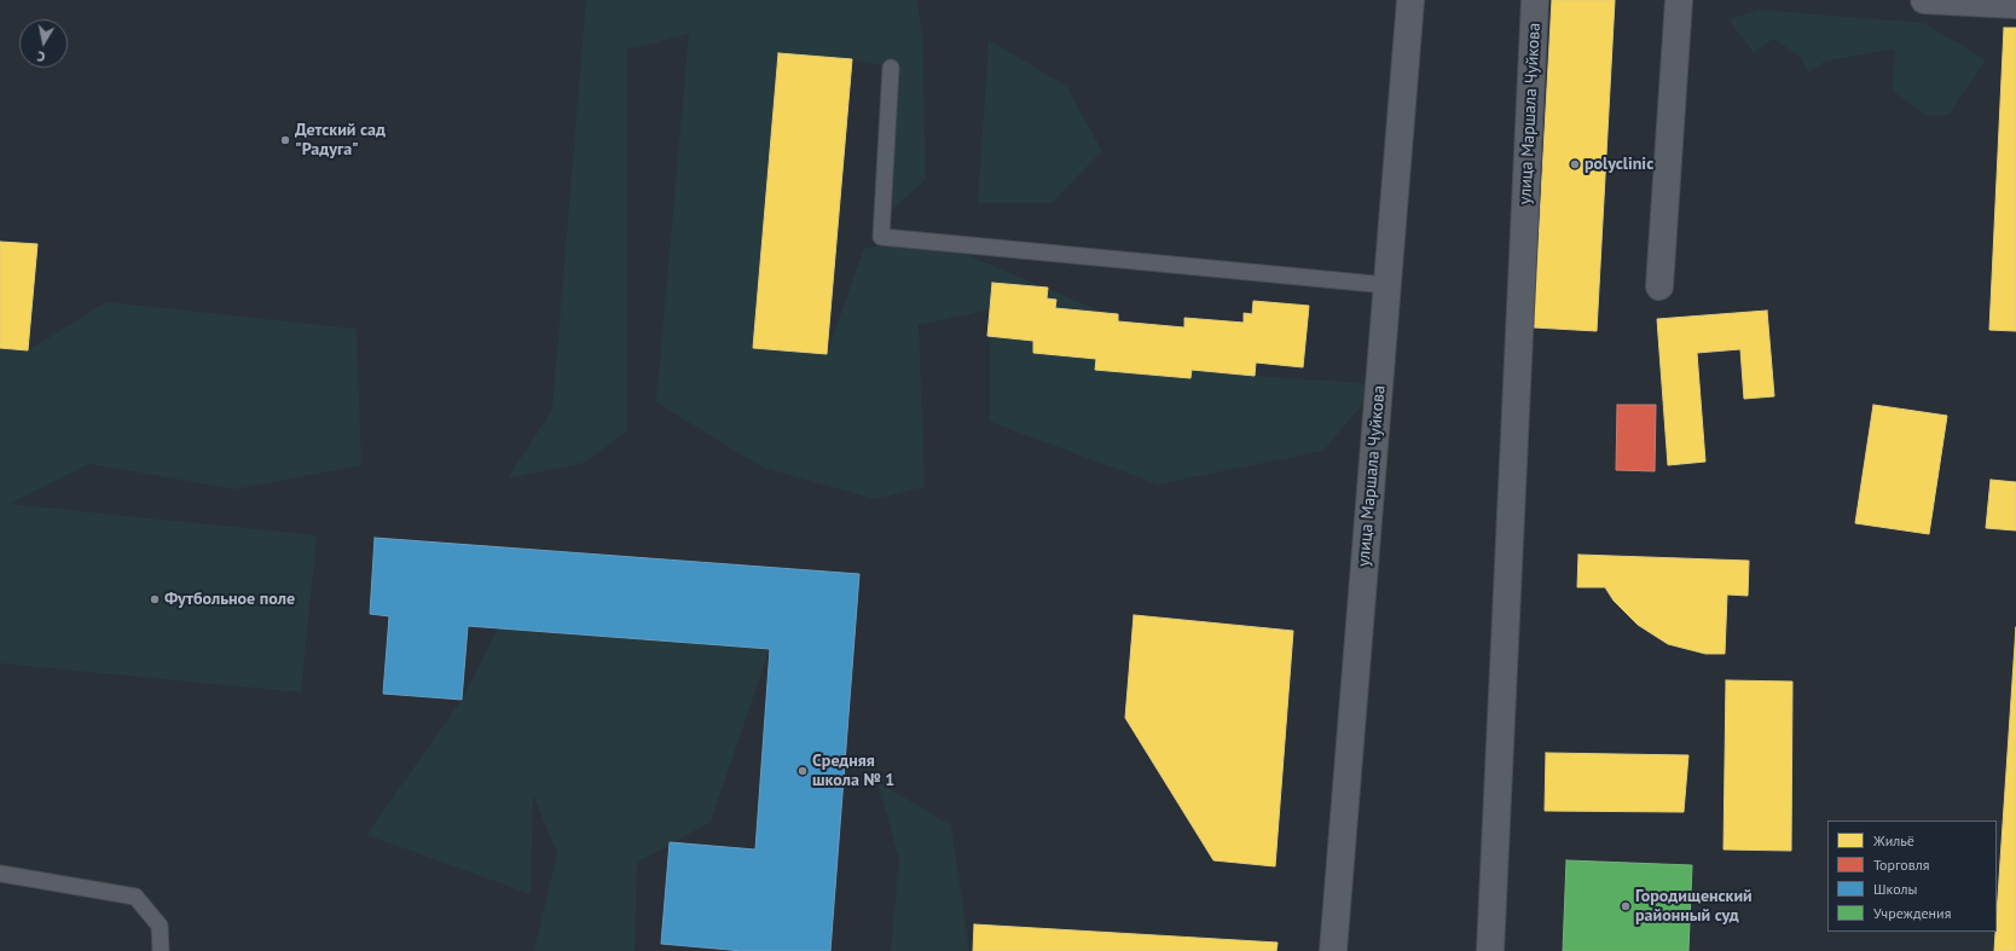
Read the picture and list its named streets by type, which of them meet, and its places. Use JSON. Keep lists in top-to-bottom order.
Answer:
{
  "streets": {
    "street": ["улица Маршала Чуйкова"]
  },
  "places": [
    "Детский сад \"Радуга\"",
    "polyclinic",
    "Футбольное поле",
    "Средняя школа № 1",
    "Городищенский районный суд"
  ],
  "legend": [
    "Жильё",
    "Торговля",
    "Школы",
    "Учреждения"
  ],
  "north": "bottom"
}
